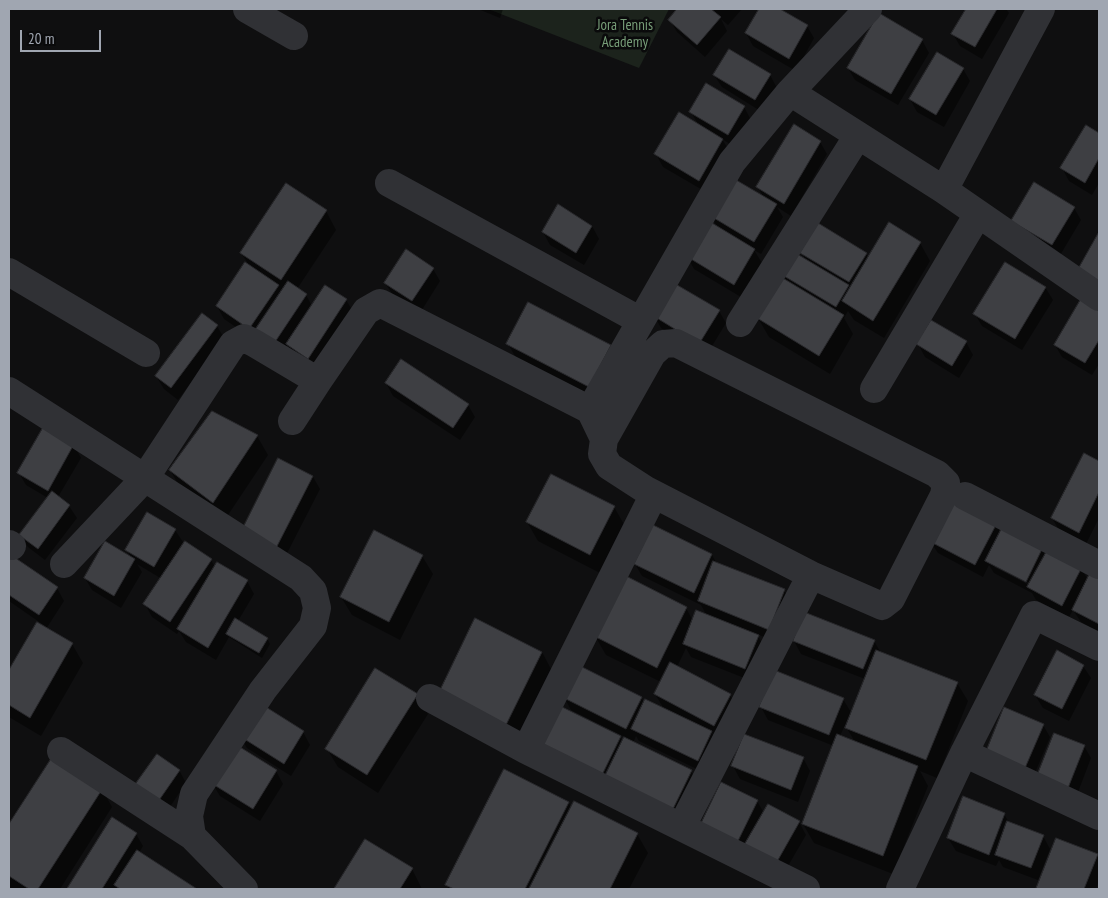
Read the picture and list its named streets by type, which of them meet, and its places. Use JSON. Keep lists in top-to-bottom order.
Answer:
{
  "parks": ["Jora Tennis Academy"],
  "scale_bar": "20 m"
}
